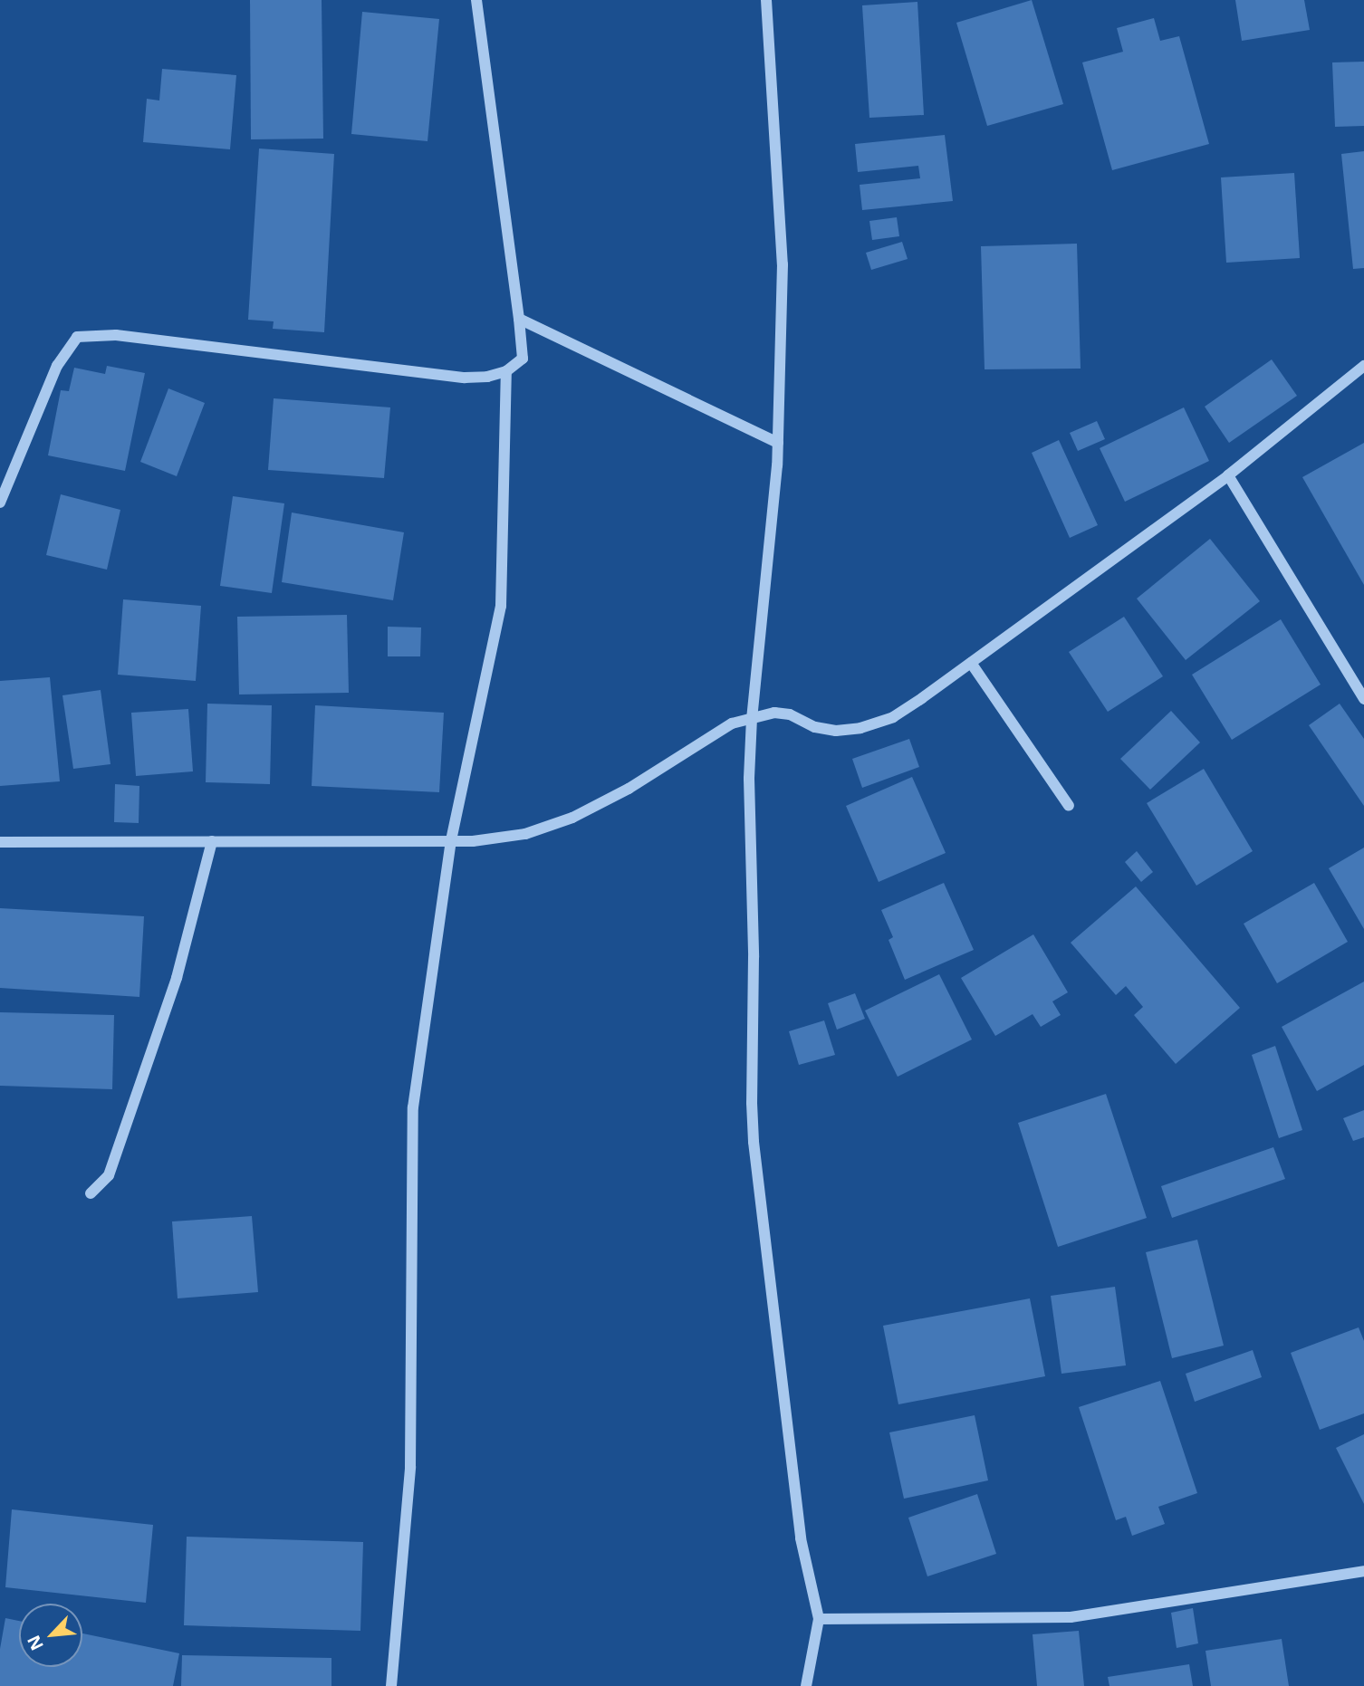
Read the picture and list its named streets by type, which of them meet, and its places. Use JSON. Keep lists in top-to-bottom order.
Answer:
{
  "north": "bottom left"
}
